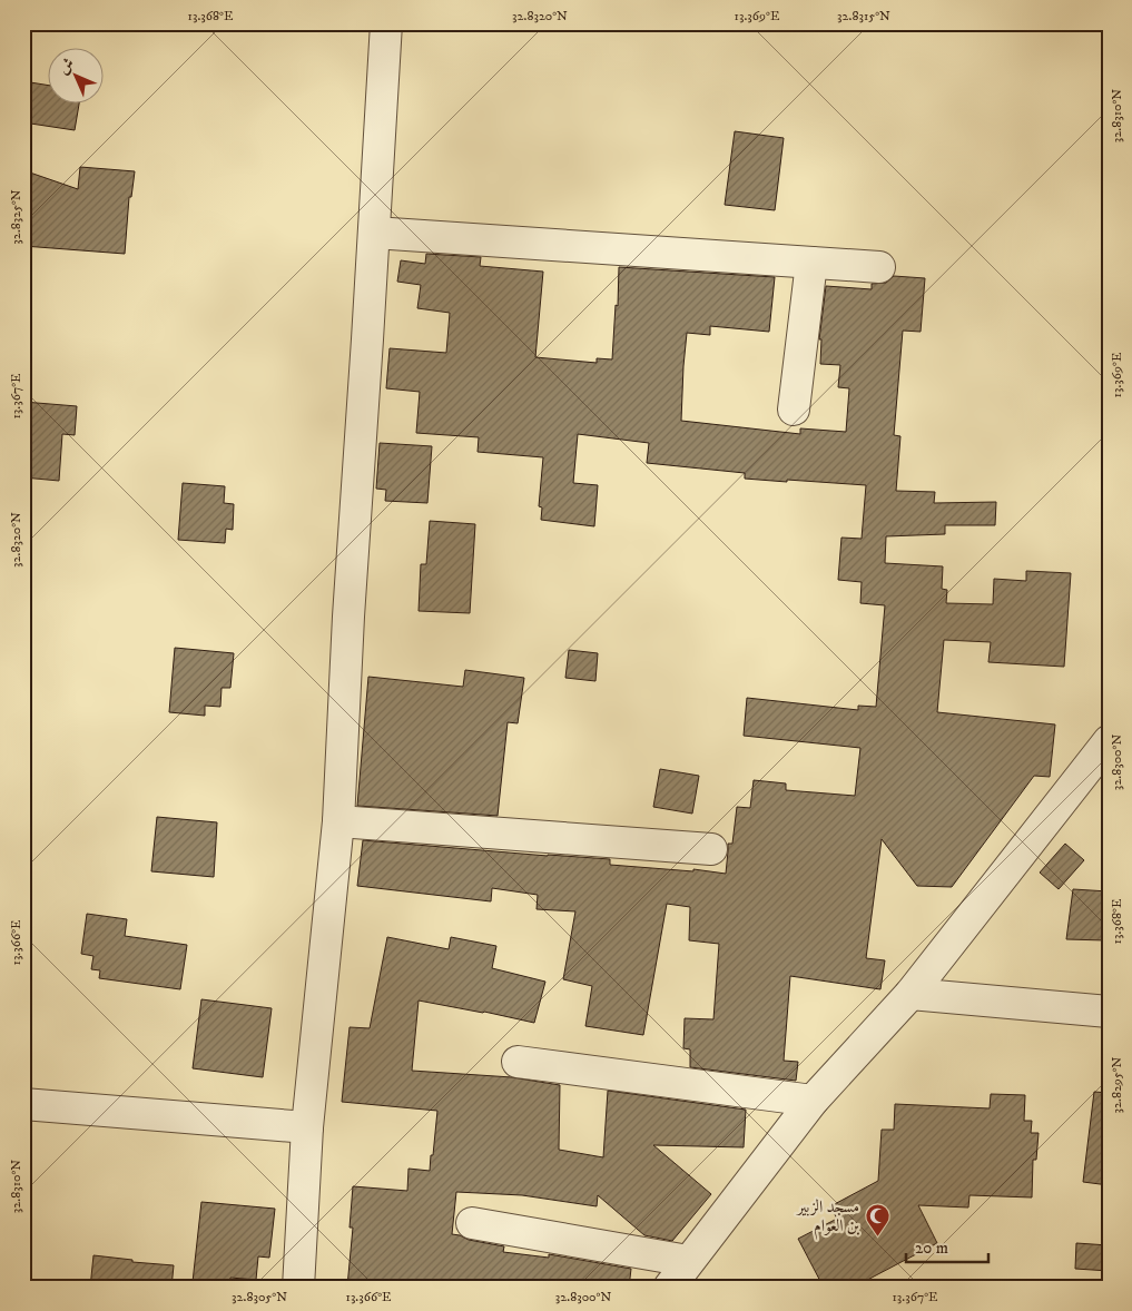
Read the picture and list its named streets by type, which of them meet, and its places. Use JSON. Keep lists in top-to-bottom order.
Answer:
{
  "places": {
    "mosque": ["مسجد الزبير بن العوام"]
  },
  "scale_bar": "20 m",
  "north": "top left",
  "coordinates": [
    "13.368°E",
    "32.8320°N",
    "13.369°E",
    "32.8315°N",
    "32.8310°N",
    "32.8325°N",
    "13.367°E",
    "32.8300°N",
    "13.366°E",
    "32.8295°N",
    "32.8305°N"
  ]
}
